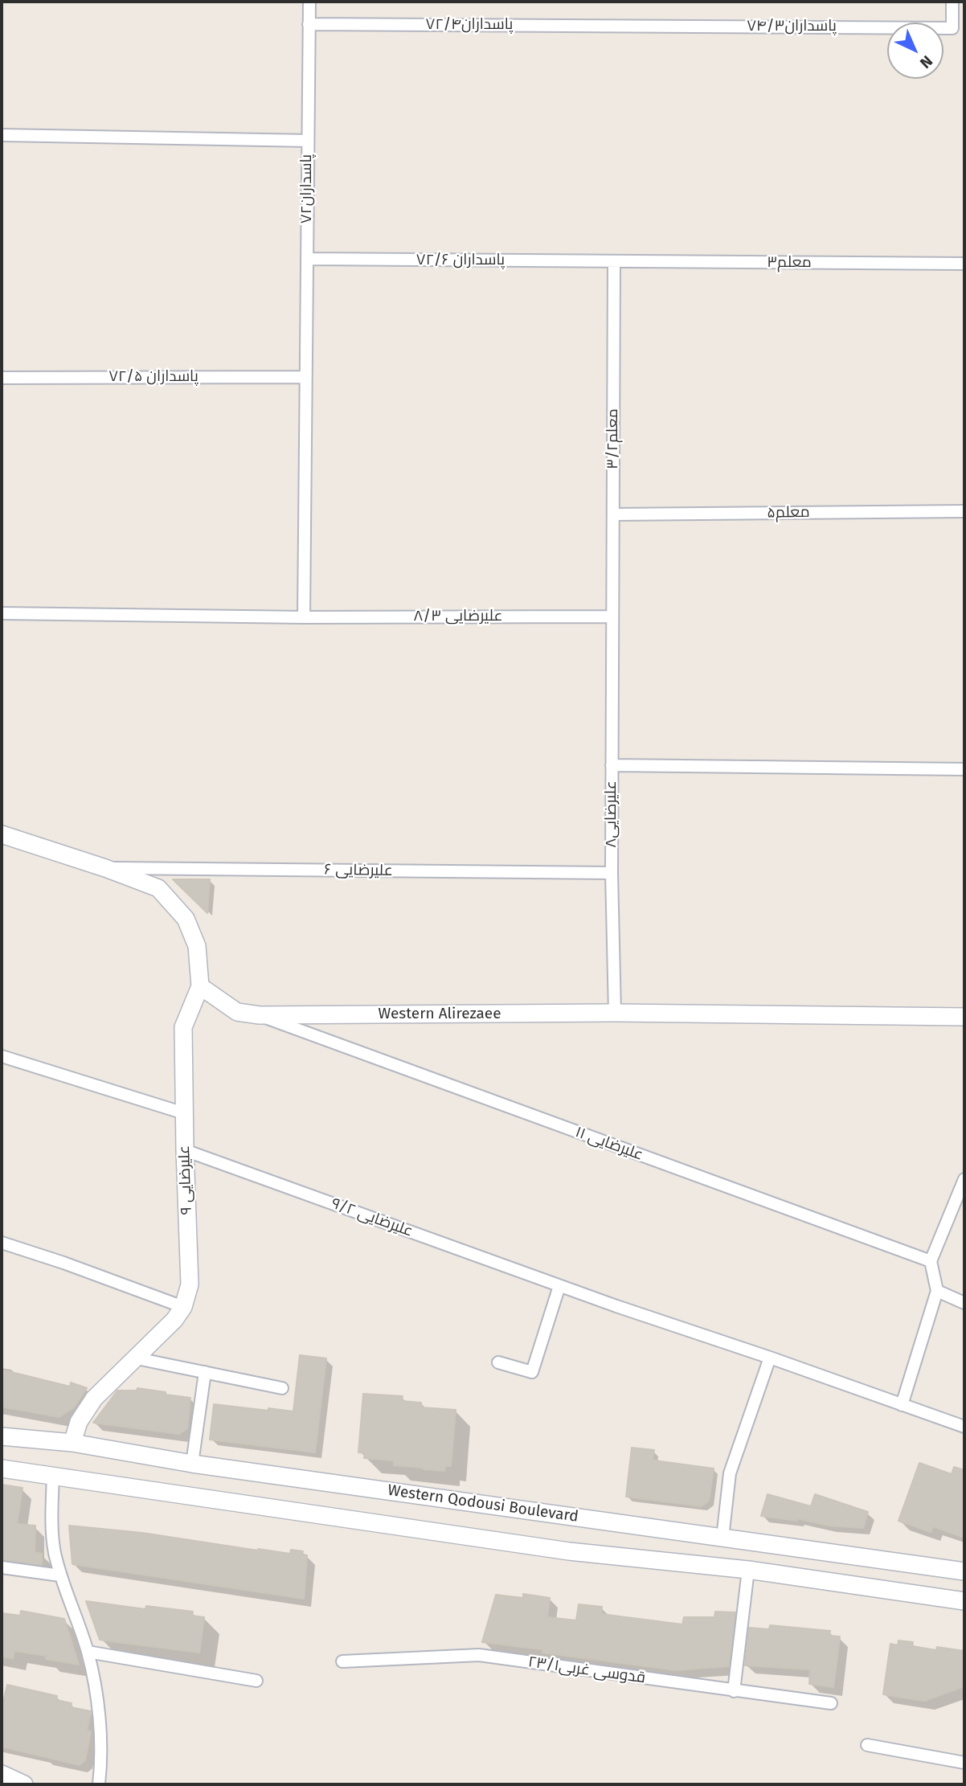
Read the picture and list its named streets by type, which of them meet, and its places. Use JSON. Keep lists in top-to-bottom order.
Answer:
{
  "streets": {
    "main road": ["Western Alirezaee", "۹ علیرضایی", "Western Qodousi Boulevard"],
    "street": [
      "پاسداران۷۲/۴",
      "پاسداران۷۴/۳",
      "پاسداران۷۲",
      "۷۲/۶ پاسداران",
      "معلم۳",
      "۷۲/۵ پاسداران",
      "معلم۳/۲",
      "معلم۵",
      "۸/۳ علیرضایی",
      "علیرضایی۸",
      "۶ علیرضایی",
      "۱۱ علیرضایی",
      "۹/۲ علیرضایی",
      "قدوسی غربی۲۳/۱"
    ]
  },
  "crossings": [
    ["پاسداران۷۲/۴", "پاسداران۷۴/۳"],
    ["پاسداران۷۲/۴", "پاسداران۷۲"],
    ["پاسداران۷۲", "۷۲/۶ پاسداران"],
    ["پاسداران۷۲", "۷۲/۵ پاسداران"],
    ["پاسداران۷۲", "۸/۳ علیرضایی"],
    ["۷۲/۶ پاسداران", "معلم۳"],
    ["۷۲/۶ پاسداران", "معلم۳/۲"],
    ["معلم۳", "معلم۳/۲"],
    ["معلم۳/۲", "معلم۵"],
    ["معلم۳/۲", "۸/۳ علیرضایی"],
    ["معلم۳/۲", "علیرضایی۸"],
    ["۸/۳ علیرضایی", "علیرضایی۸"],
    ["علیرضایی۸", "۶ علیرضایی"],
    ["علیرضایی۸", "Western Alirezaee"],
    ["Western Alirezaee", "۱۱ علیرضایی"],
    ["Western Alirezaee", "۹ علیرضایی"],
    ["۹ علیرضایی", "۹/۲ علیرضایی"],
    ["۹ علیرضایی", "Western Qodousi Boulevard"]
  ],
  "north": "bottom right"
}
